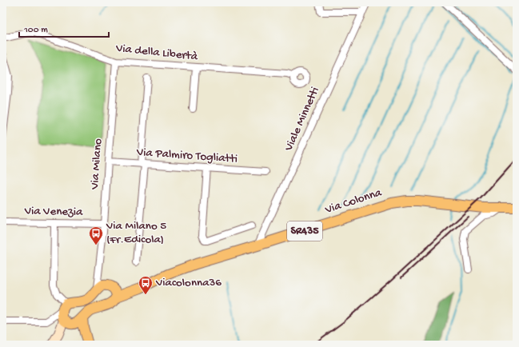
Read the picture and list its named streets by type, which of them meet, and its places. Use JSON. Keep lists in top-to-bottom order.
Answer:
{
  "streets": {
    "main road": ["Via Colonna", "SR435"],
    "street": [
      "Via della Libertà",
      "Viale Minnetti",
      "Via Palmiro Togliatti",
      "Via Milano",
      "Via Venezia"
    ]
  },
  "crossings": [
    ["Via della Libertà", "Via Milano"],
    ["Viale Minnetti", "Via Colonna"],
    ["Via Palmiro Togliatti", "Via Milano"],
    ["Via Milano", "Via Venezia"],
    ["Via Milano", "SR435"],
    ["Via Colonna", "SR435"]
  ],
  "places": {
    "bus stop": ["Via Milano 5 (Fr.Edicola)", "Viacolonna36"]
  },
  "scale_bar": "100 m"
}
